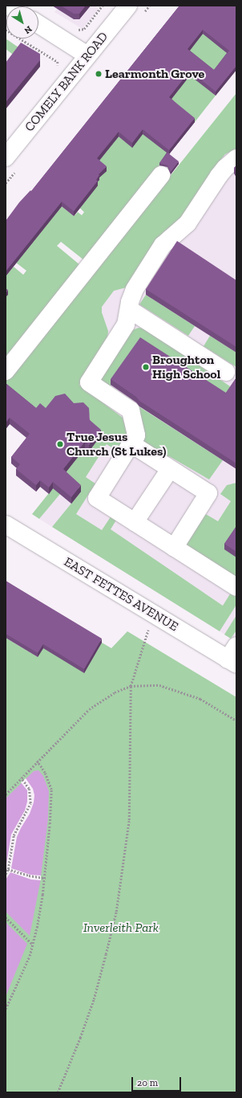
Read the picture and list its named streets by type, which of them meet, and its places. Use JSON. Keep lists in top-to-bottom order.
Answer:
{
  "streets": {
    "street": ["COMELY BANK ROAD", "EAST FETTES AVENUE"]
  },
  "parks": ["Inverleith Park"],
  "places": ["Learmonth Grove", "Broughton High School", "True Jesus Church (St Lukes)"],
  "scale_bar": "20 m",
  "north": "bottom right"
}
